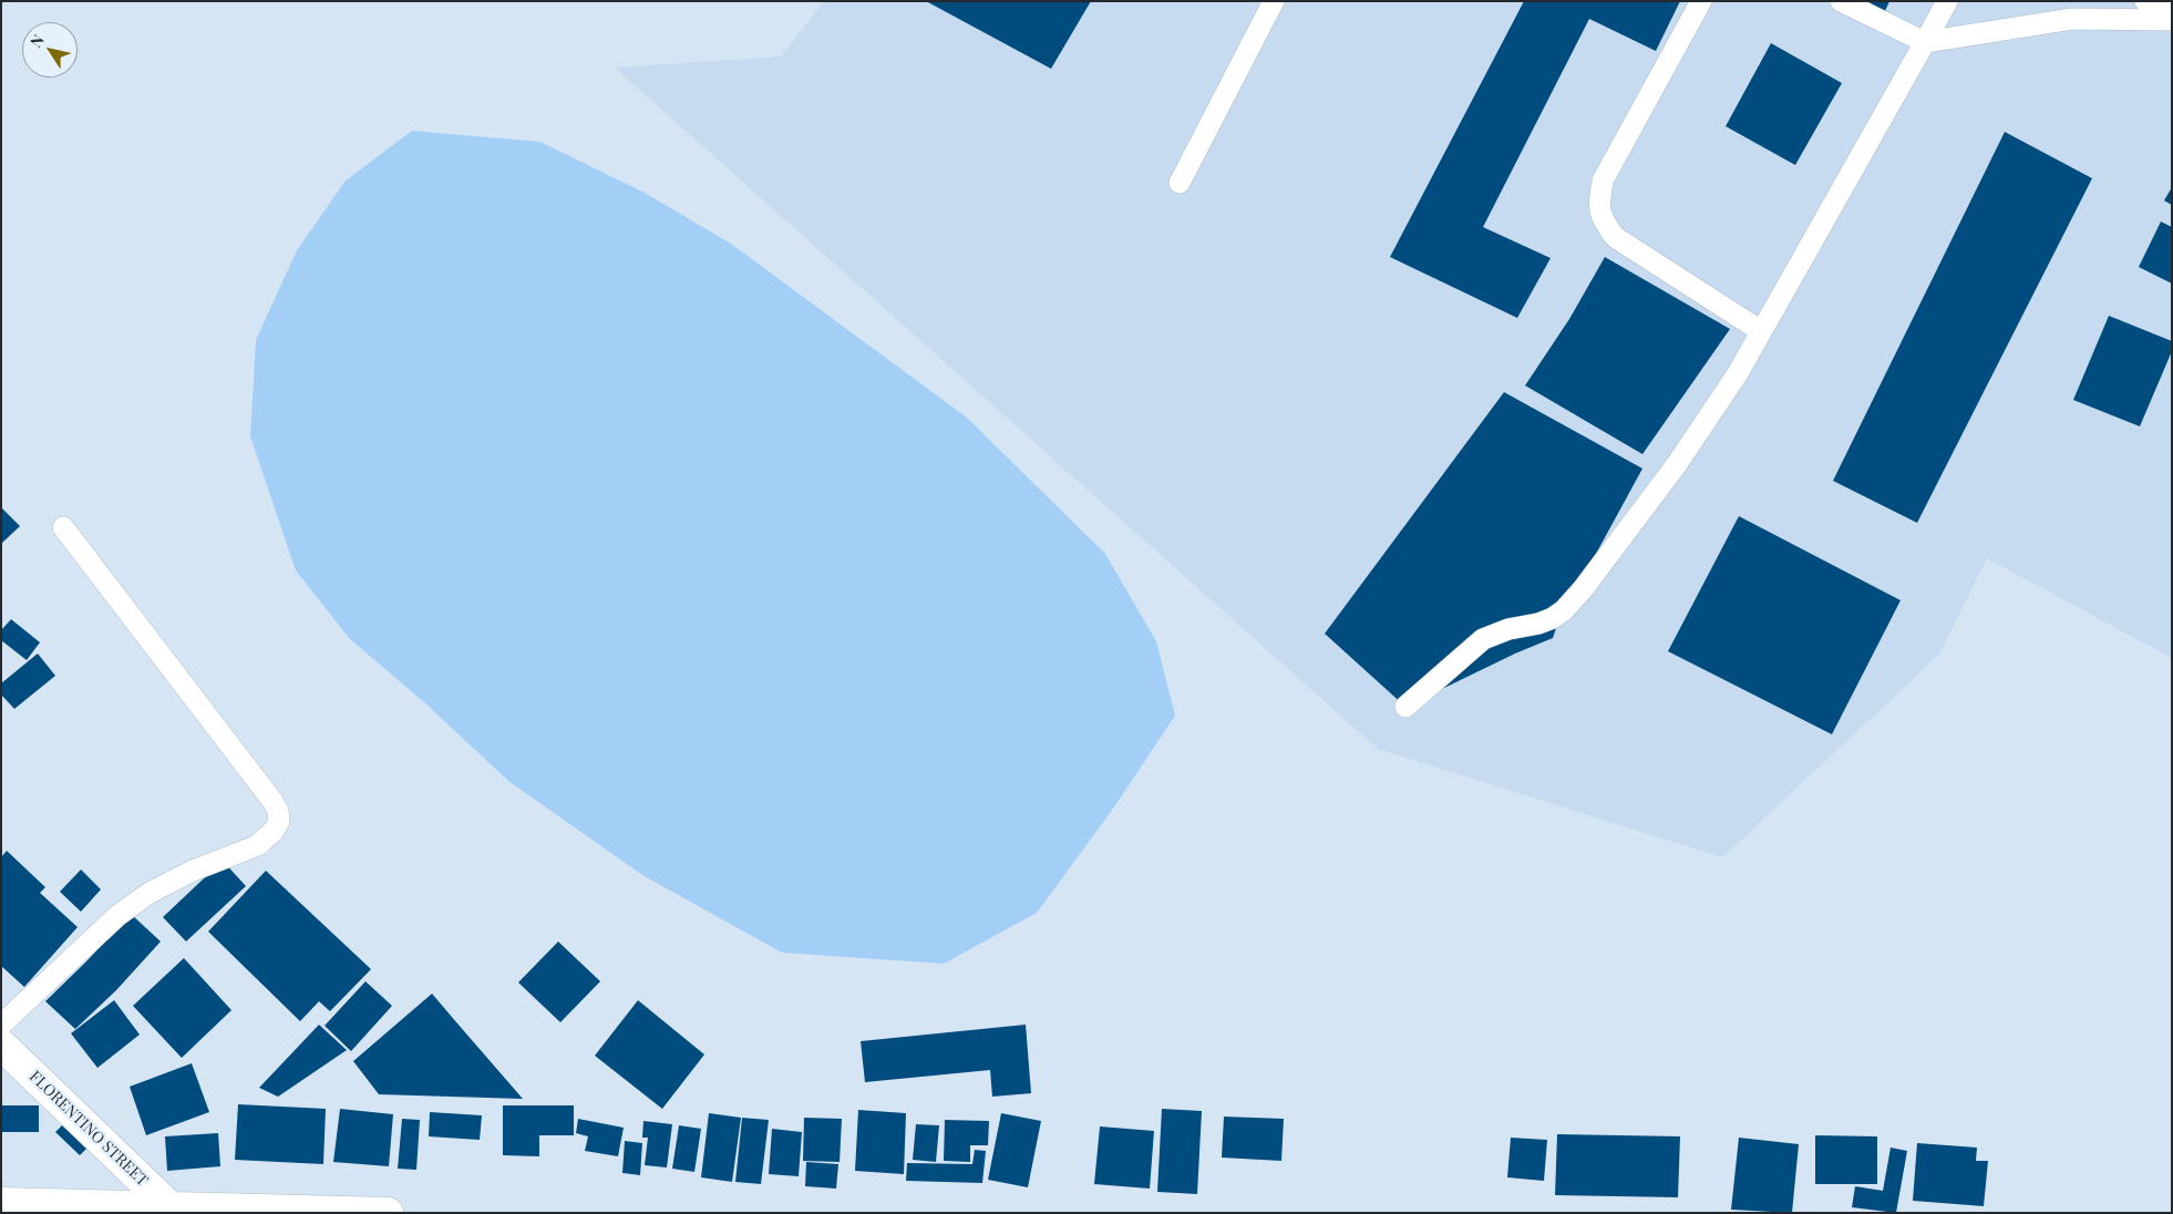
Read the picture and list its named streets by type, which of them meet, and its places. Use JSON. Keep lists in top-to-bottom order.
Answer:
{
  "streets": {
    "street": ["FLORENTINO STREET"]
  },
  "north": "top left"
}
